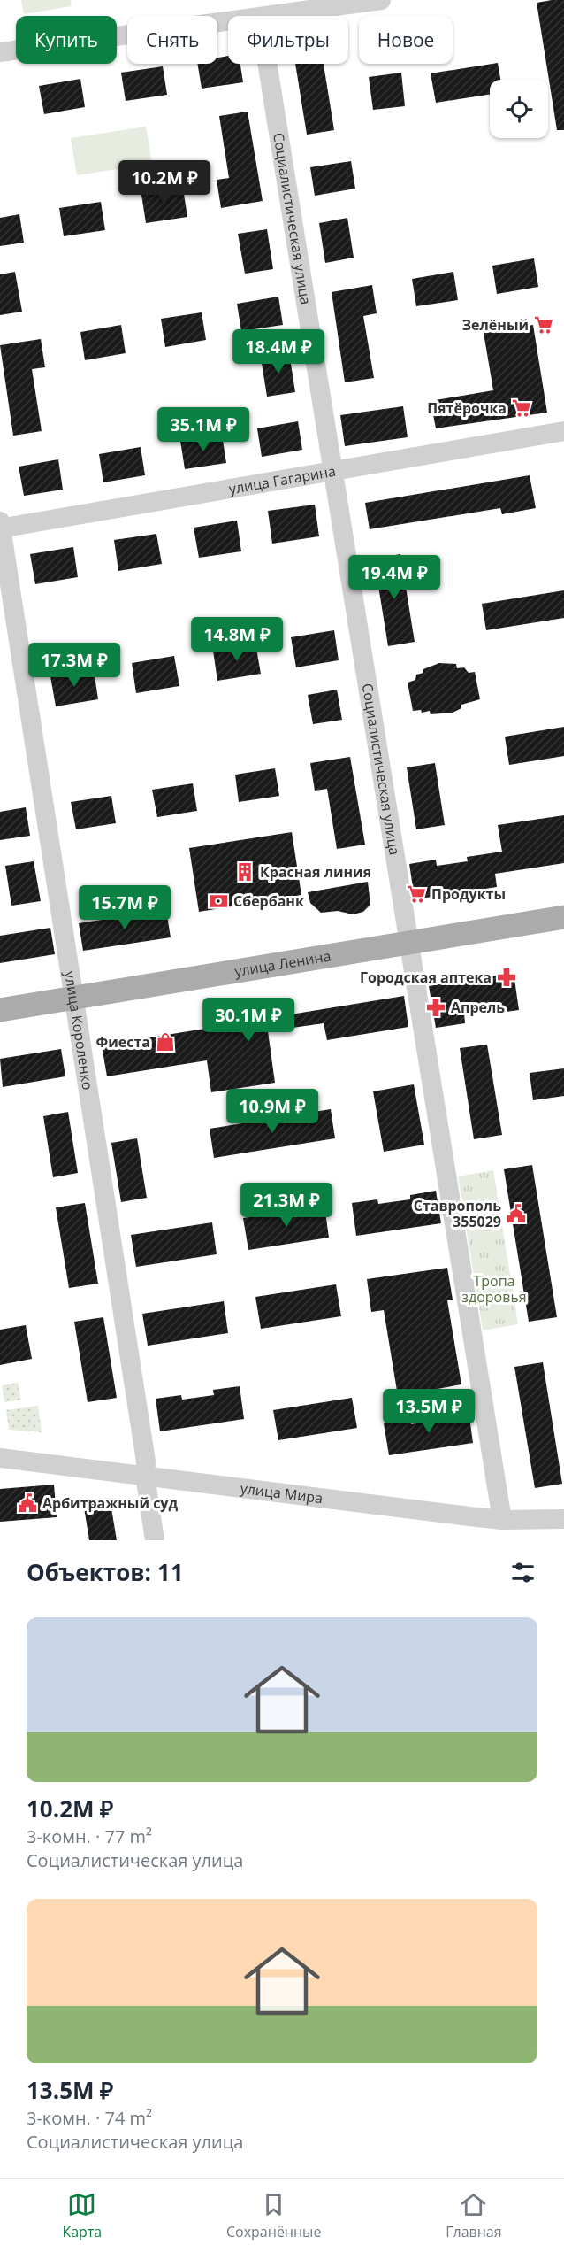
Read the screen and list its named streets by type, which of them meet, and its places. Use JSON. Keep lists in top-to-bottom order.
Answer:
{
  "streets": {
    "main road": ["улица Ленина"],
    "street": [
      "Социалистическая улица",
      "улица Гагарина",
      "улица Короленко",
      "улица Мира"
    ]
  },
  "crossings": [
    ["Социалистическая улица", "улица Гагарина"],
    ["Социалистическая улица", "улица Ленина"],
    ["Социалистическая улица", "улица Мира"],
    ["улица Гагарина", "улица Короленко"],
    ["улица Ленина", "улица Короленко"],
    ["улица Короленко", "улица Мира"]
  ],
  "parks": ["Тропа здоровья"],
  "places": {
    "supermarket": ["Зелёный", "Пятёрочка", "Продукты"],
    "building": ["Красная линия"],
    "bank": ["Сбербанк"],
    "pharmacy": ["Городская аптека", "Апрель"],
    "shop": ["Фиеста"],
    "public building": ["Ставрополь 355029", "Арбитражный суд"]
  },
  "page": {
    "chip": [
      "Купить",
      "Снять",
      "Фильтры",
      "Новое"
    ],
    "price": [
      "10.2M ₽",
      "18.4M ₽",
      "35.1M ₽",
      "19.4M ₽",
      "14.8M ₽",
      "17.3M ₽",
      "15.7M ₽",
      "30.1M ₽",
      "10.9M ₽",
      "21.3M ₽",
      "13.5M ₽"
    ],
    "heading": "Объектов: 11",
    "list": [
      {
        "name": "10.2M ₽",
        "note": "3-комн. · 77 m² · Социалистическая улица"
      },
      {
        "name": "13.5M ₽",
        "note": "3-комн. · 74 m² · Социалистическая улица"
      }
    ],
    "tabs": ["Карта", "Сохранённые", "Главная"]
  }
}
